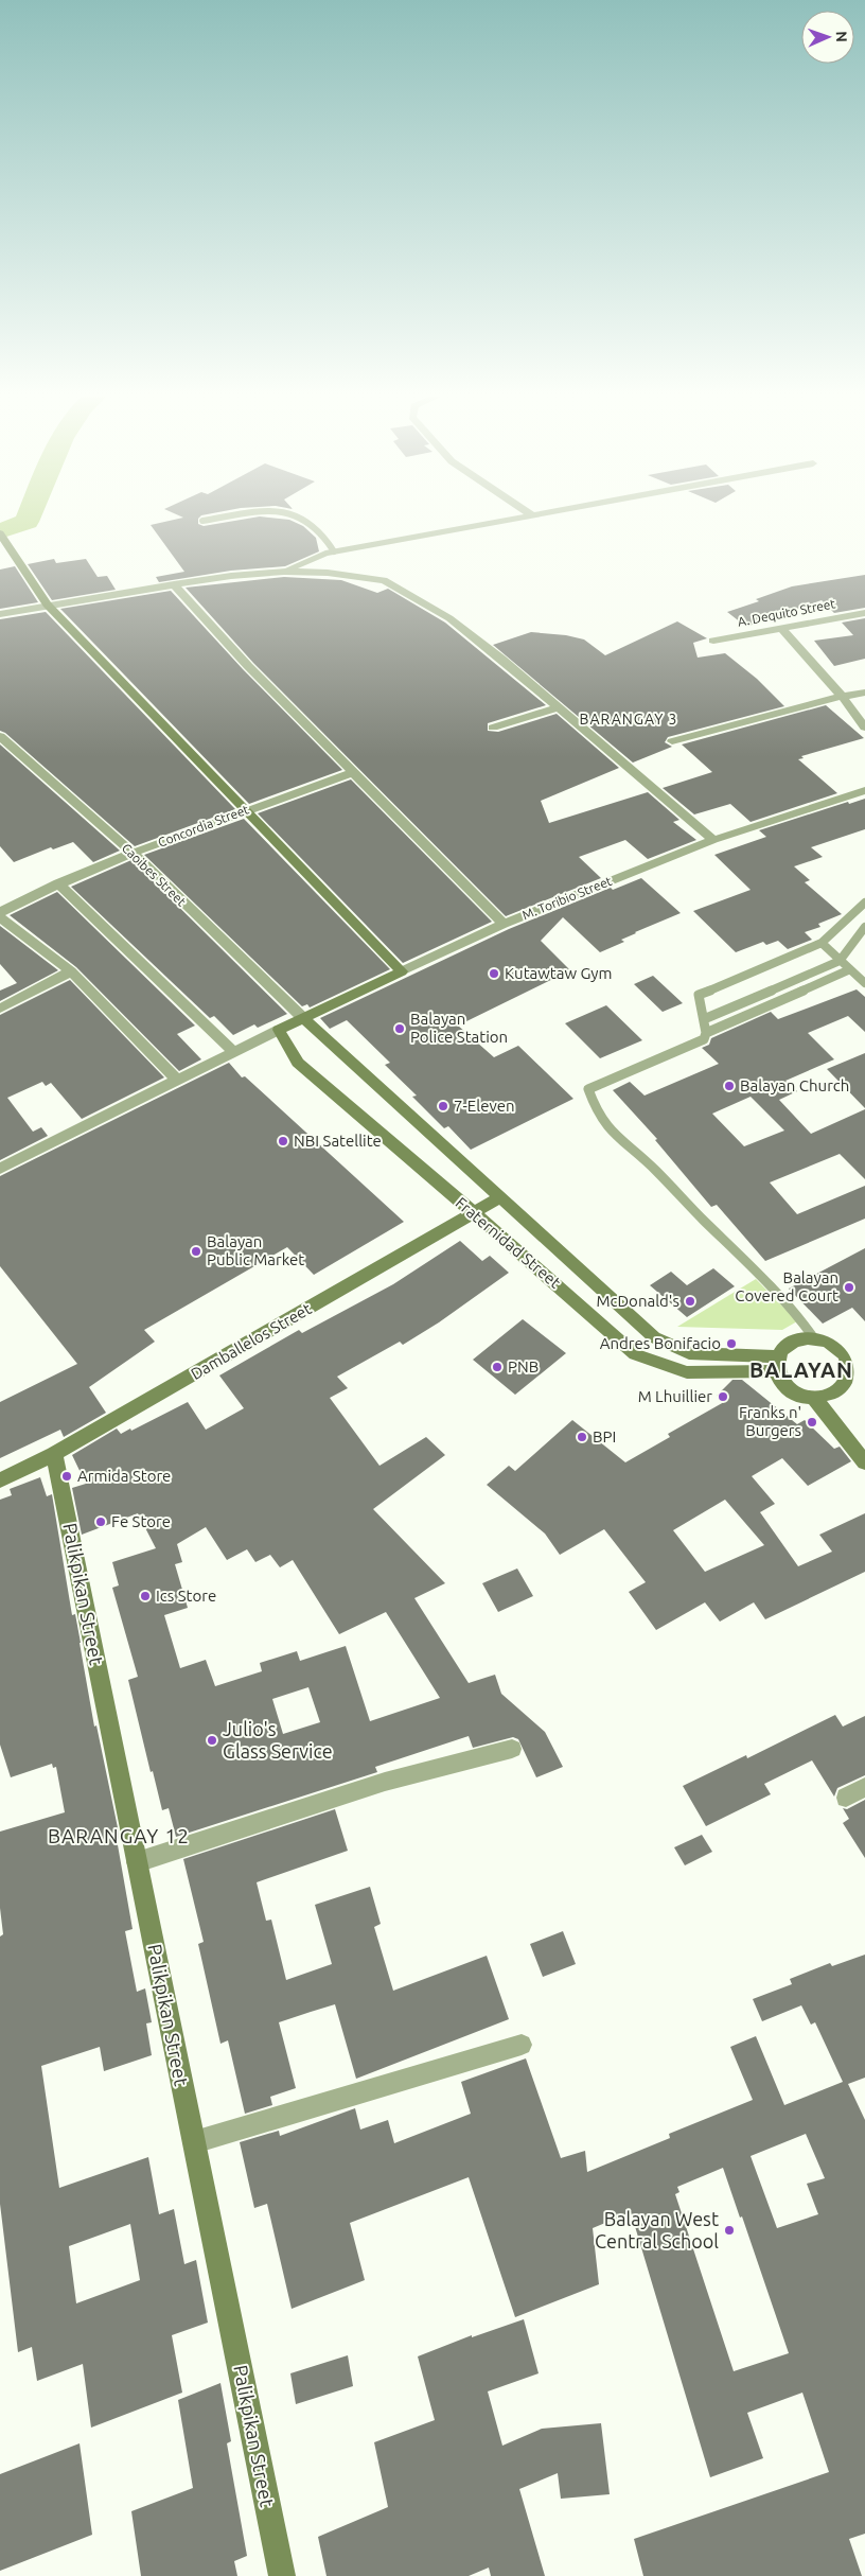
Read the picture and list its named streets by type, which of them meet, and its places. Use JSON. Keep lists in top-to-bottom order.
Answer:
{
  "streets": {
    "street": [
      "A. Dequito Street",
      "Concordia Street",
      "Caoibes Street",
      "M. Toribio Street",
      "Fraternidad Street",
      "Damballelos Street",
      "Palikpikan Street"
    ]
  },
  "crossings": [
    ["Concordia Street", "Caoibes Street"],
    ["Caoibes Street", "M. Toribio Street"],
    ["Caoibes Street", "Fraternidad Street"],
    ["M. Toribio Street", "Fraternidad Street"],
    ["Fraternidad Street", "Damballelos Street"],
    ["Damballelos Street", "Palikpikan Street"]
  ],
  "districts": ["BARANGAY 3", "BALAYAN", "BARANGAY 12"],
  "places": [
    "Kutawtaw Gym",
    "Balayan Police Station",
    "Balayan Church",
    "7-Eleven",
    "NBI Satellite",
    "Balayan Public Market",
    "Balayan Covered Court",
    "McDonald's",
    "Andres Bonifacio",
    "PNB",
    "M Lhuillier",
    "Franks n' Burgers",
    "BPI",
    "Armida Store",
    "Fe Store",
    "Ics Store",
    "Julio's Glass Service",
    "Balayan West Central School"
  ],
  "north": "right"
}
